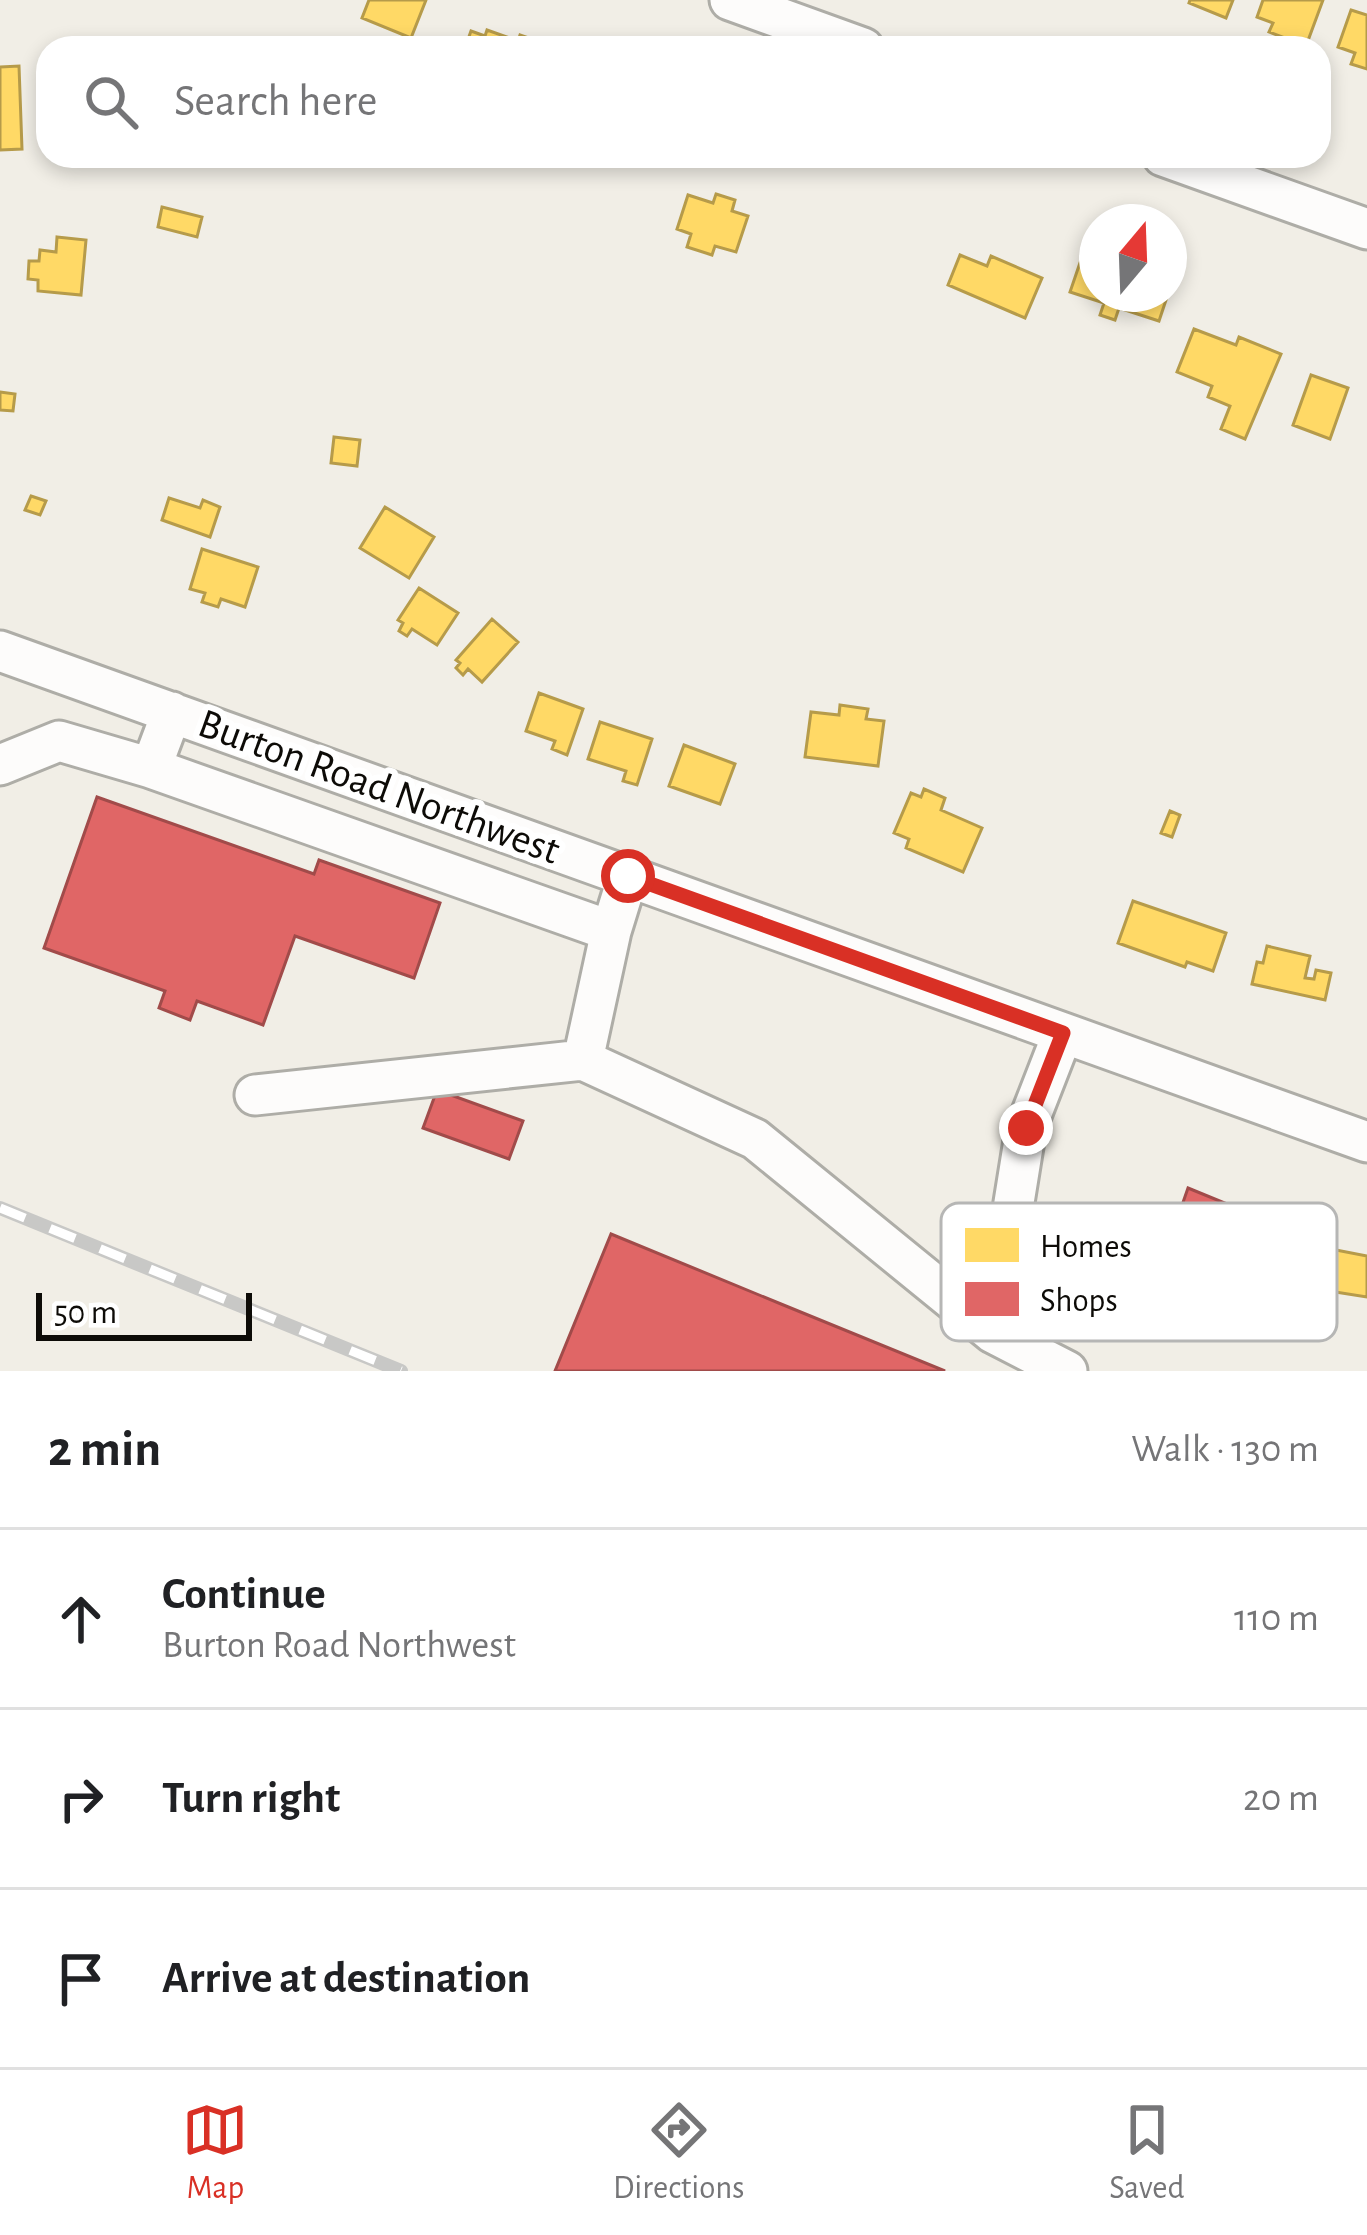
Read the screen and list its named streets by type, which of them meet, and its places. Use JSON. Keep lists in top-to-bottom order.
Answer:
{
  "streets": {
    "street": ["Burton Road Northwest"]
  },
  "legend": ["Homes", "Shops"],
  "scale_bar": "50 m",
  "north": "top",
  "page": {
    "search": "Search here",
    "scale": "50 m",
    "heading": ["2 min", "Walk · 130 m"],
    "list": [
      ["Continue", "Burton Road Northwest", "110 m"],
      ["Turn right", "20 m"],
      "Arrive at destination"
    ],
    "nav": ["Map", "Directions", "Saved"]
  }
}
